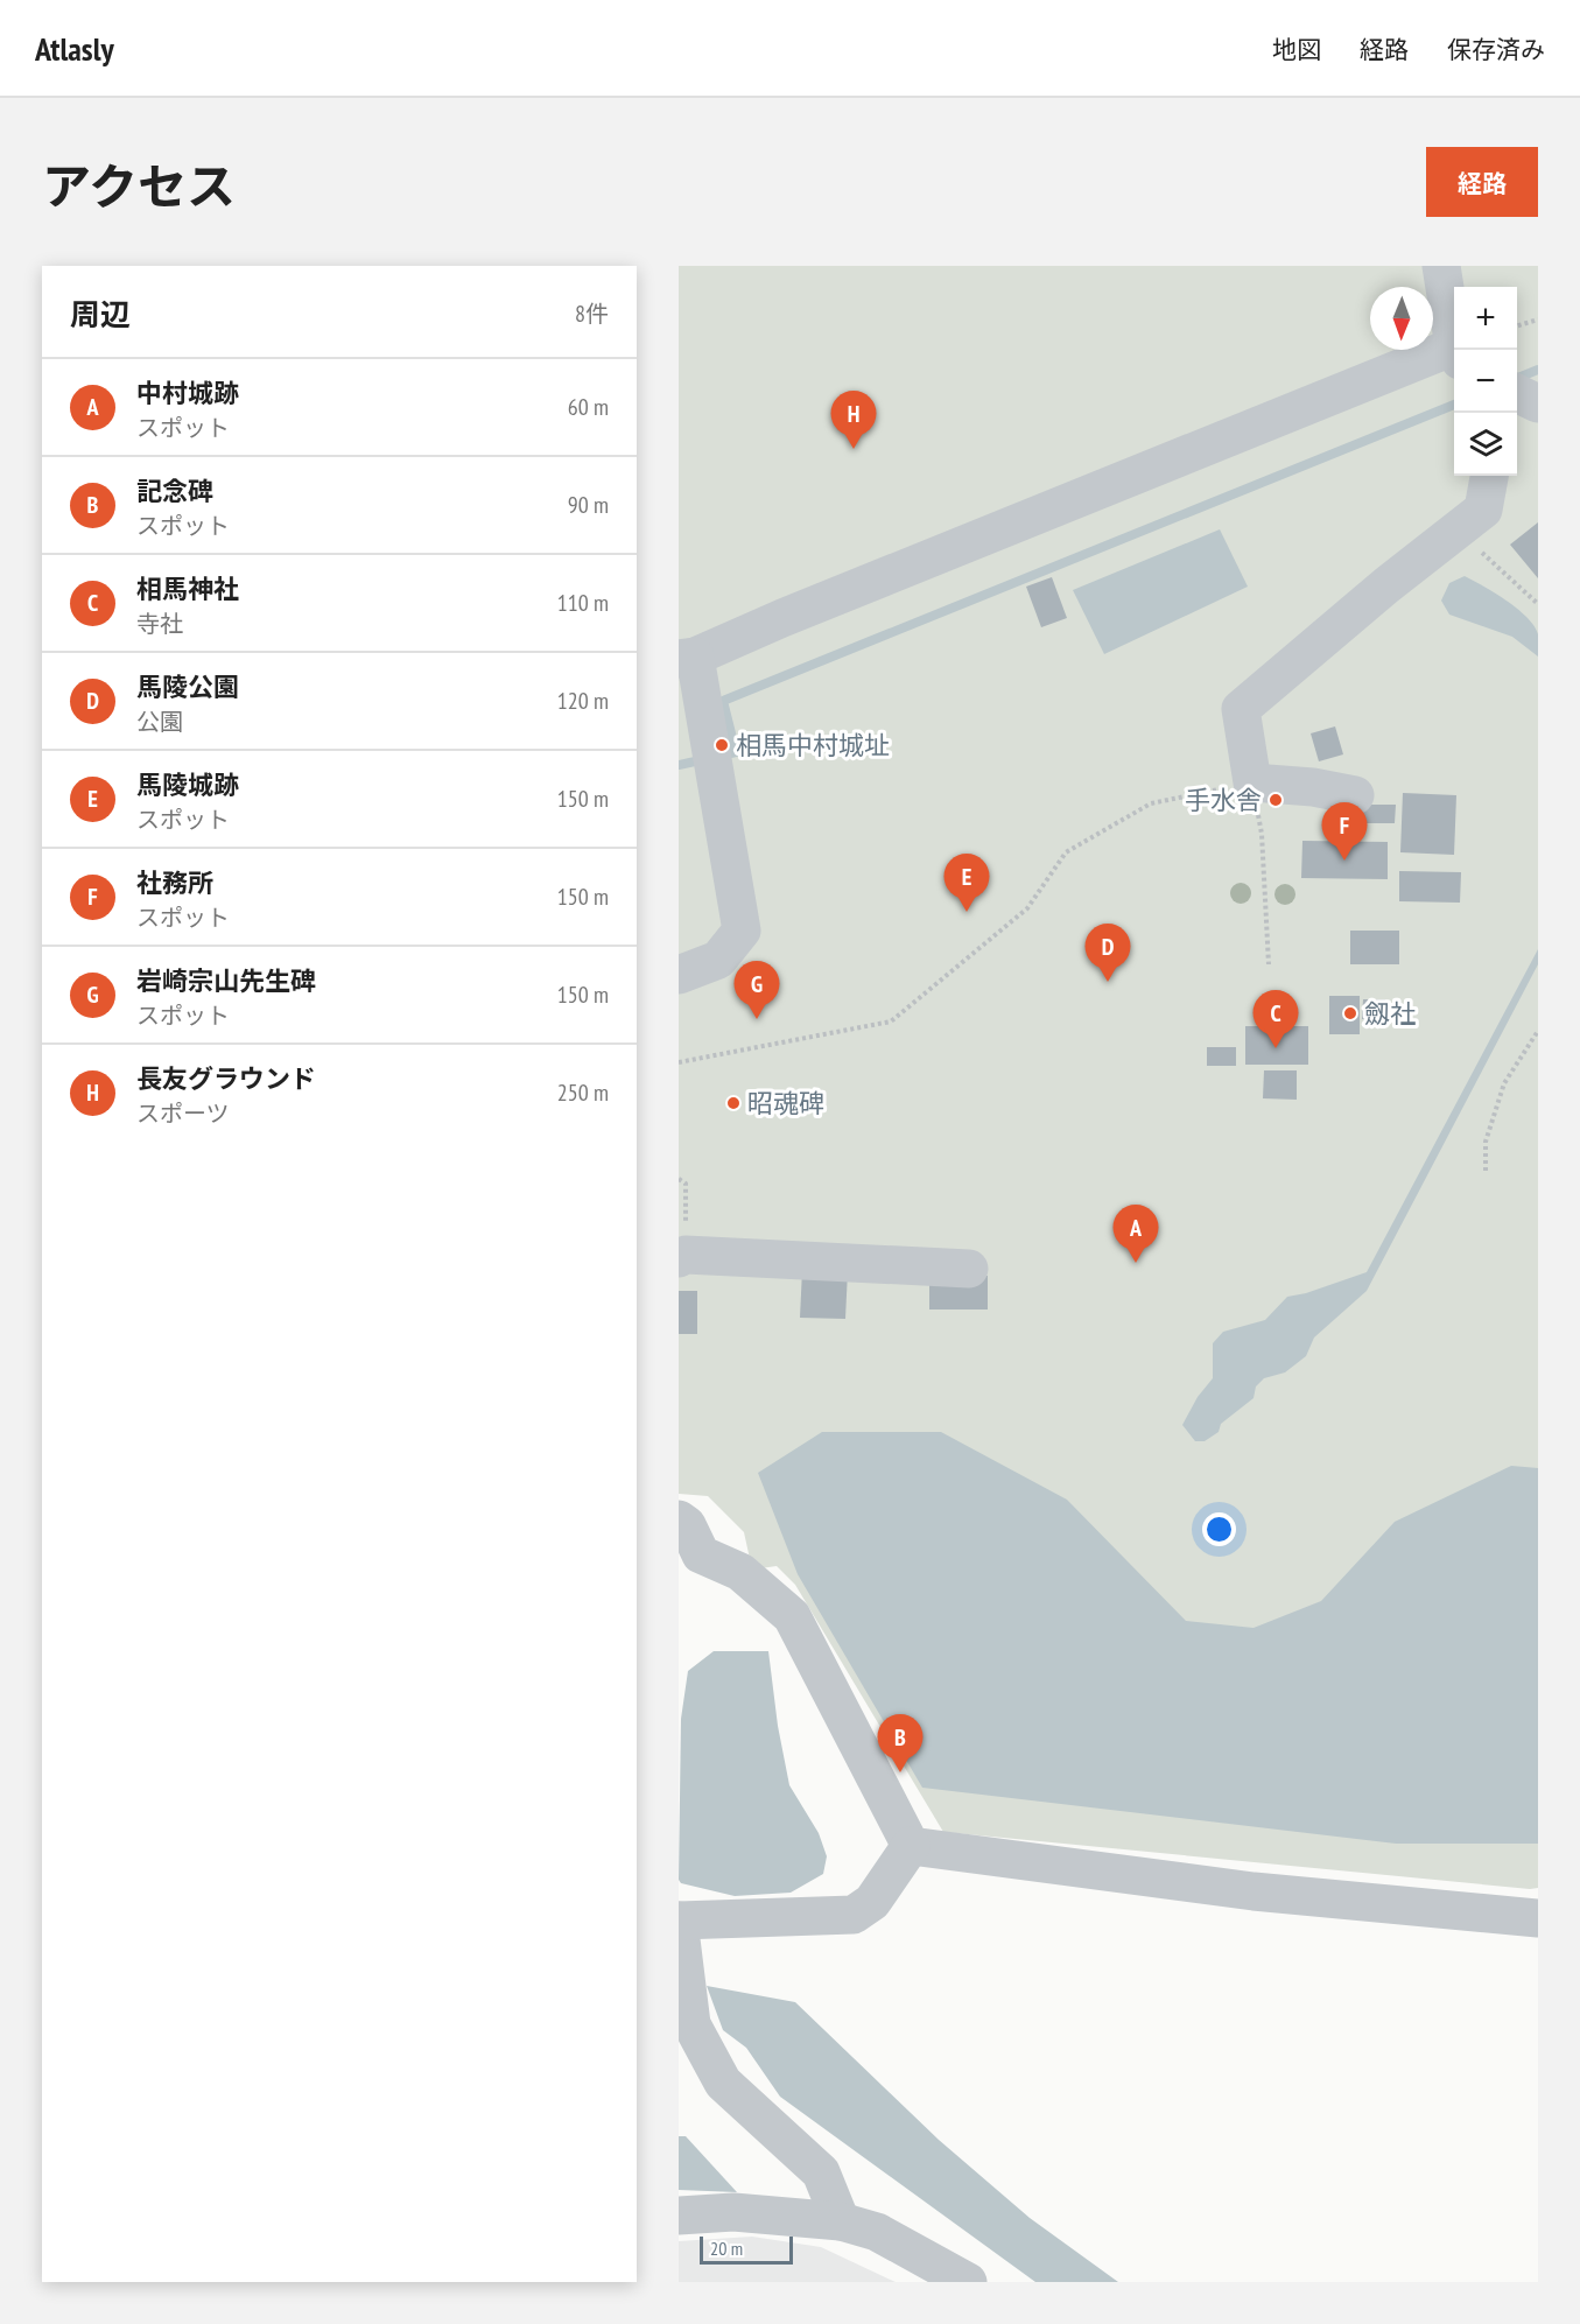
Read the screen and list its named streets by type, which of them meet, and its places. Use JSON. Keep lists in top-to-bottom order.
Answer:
{
  "places": [
    "相馬中村城址",
    "手水舎",
    "劔社",
    "昭魂碑"
  ],
  "scale_bar": "20 m",
  "north": "bottom",
  "page": {
    "header": "Atlasly",
    "nav": ["地図", "経路", "保存済み"],
    "title": "アクセス",
    "buttons": "経路",
    "heading": ["周辺", "8件"],
    "map_buttons": ["+", "−"],
    "list": [
      {
        "mark": "A",
        "name": "中村城跡",
        "note": "スポット",
        "value": "60 m"
      },
      {
        "mark": "B",
        "name": "記念碑",
        "note": "スポット",
        "value": "90 m"
      },
      {
        "mark": "C",
        "name": "相馬神社",
        "note": "寺社",
        "value": "110 m"
      },
      {
        "mark": "D",
        "name": "馬陵公園",
        "note": "公園",
        "value": "120 m"
      },
      {
        "mark": "E",
        "name": "馬陵城跡",
        "note": "スポット",
        "value": "150 m"
      },
      {
        "mark": "F",
        "name": "社務所",
        "note": "スポット",
        "value": "150 m"
      },
      {
        "mark": "G",
        "name": "岩崎宗山先生碑",
        "note": "スポット",
        "value": "150 m"
      },
      {
        "mark": "H",
        "name": "長友グラウンド",
        "note": "スポーツ",
        "value": "250 m"
      }
    ],
    "pins": [
      "H",
      "F",
      "E",
      "D",
      "G",
      "C",
      "A",
      "B"
    ],
    "scale": "20 m"
  }
}
